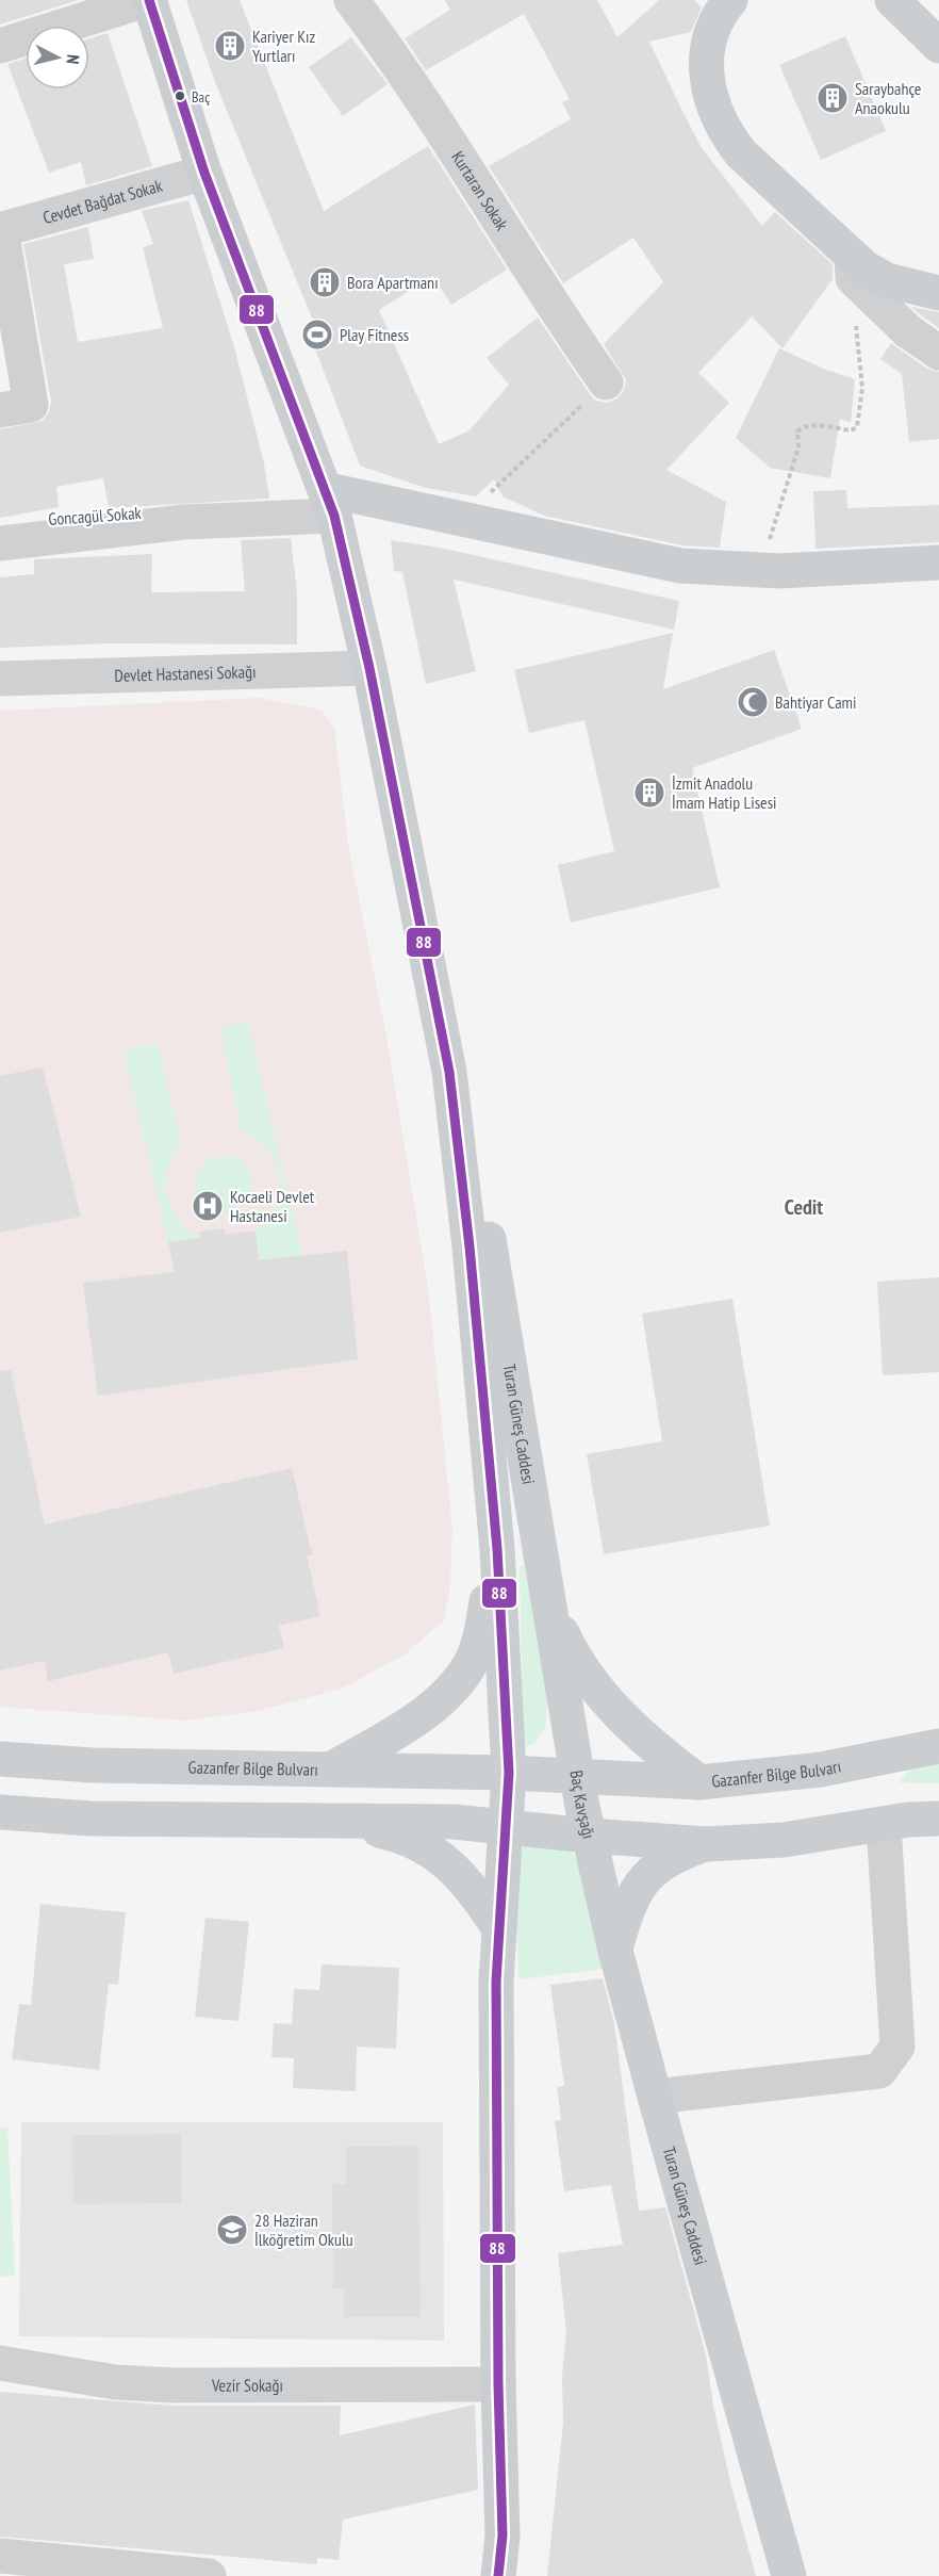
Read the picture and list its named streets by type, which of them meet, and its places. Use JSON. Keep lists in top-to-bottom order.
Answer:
{
  "streets": {
    "main road": ["Turan Güneş Caddesi", "Gazanfer Bilge Bulvarı", "Baç Kavşağı"],
    "street": [
      "Kurtaran Sokak",
      "Cevdet Bağdat Sokak",
      "Goncagül Sokak",
      "Devlet Hastanesi Sokağı",
      "Vezir Sokağı"
    ]
  },
  "crossings": [
    ["Cevdet Bağdat Sokak", "Turan Güneş Caddesi"],
    ["Goncagül Sokak", "Turan Güneş Caddesi"],
    ["Devlet Hastanesi Sokağı", "Turan Güneş Caddesi"],
    ["Turan Güneş Caddesi", "Gazanfer Bilge Bulvarı"],
    ["Turan Güneş Caddesi", "Baç Kavşağı"],
    ["Gazanfer Bilge Bulvarı", "Baç Kavşağı"]
  ],
  "districts": ["Cedit"],
  "places": {
    "building": [
      "Kariyer Kız Yurtları",
      "Saraybahçe Anaokulu",
      "Bora Apartmanı",
      "İzmit Anadolu İmam Hatip Lisesi"
    ],
    "other": ["Baç"],
    "sports": ["Play Fitness"],
    "mosque": ["Bahtiyar Cami"],
    "hospital": ["Kocaeli Devlet Hastanesi"],
    "school or university": ["28 Haziran İlköğretim Okulu"]
  },
  "lines": ["transit line 88"],
  "north": "right"
}
